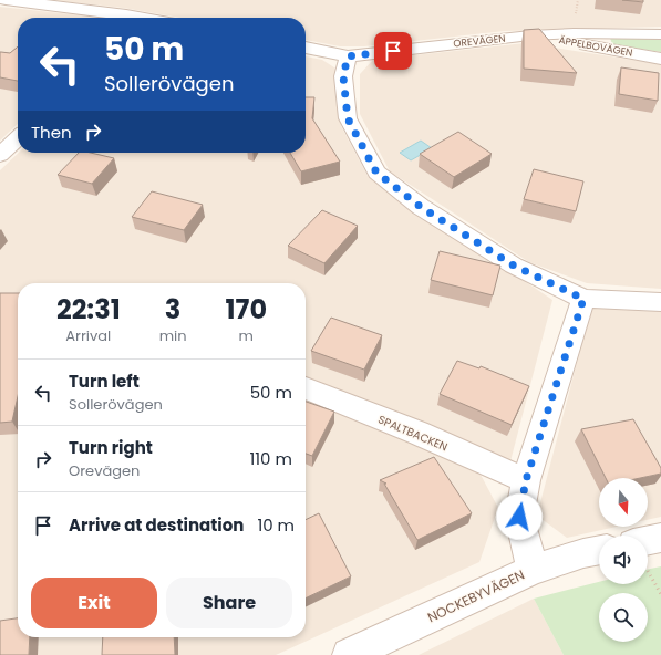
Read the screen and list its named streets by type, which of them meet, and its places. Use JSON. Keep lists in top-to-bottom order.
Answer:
{
  "streets": {
    "street": [
      "OREVÄGEN",
      "ÄPPELBOVÄGEN",
      "SPALTBACKEN",
      "NOCKEBYVÄGEN"
    ]
  },
  "crossings": [
    ["OREVÄGEN", "ÄPPELBOVÄGEN"]
  ],
  "north": "bottom",
  "page": {
    "turn": ["50 m", "Sollerövägen"],
    "then": "Then",
    "eta": [
      "22:31",
      "Arrival",
      "3",
      "min",
      "170",
      "m"
    ],
    "list": [
      {
        "name": "Turn left",
        "note": "Sollerövägen",
        "value": "50 m"
      },
      {
        "name": "Turn right",
        "note": "Orevägen",
        "value": "110 m"
      },
      {
        "name": "Arrive at destination",
        "value": "10 m"
      }
    ],
    "buttons": ["Exit", "Share"]
  }
}
